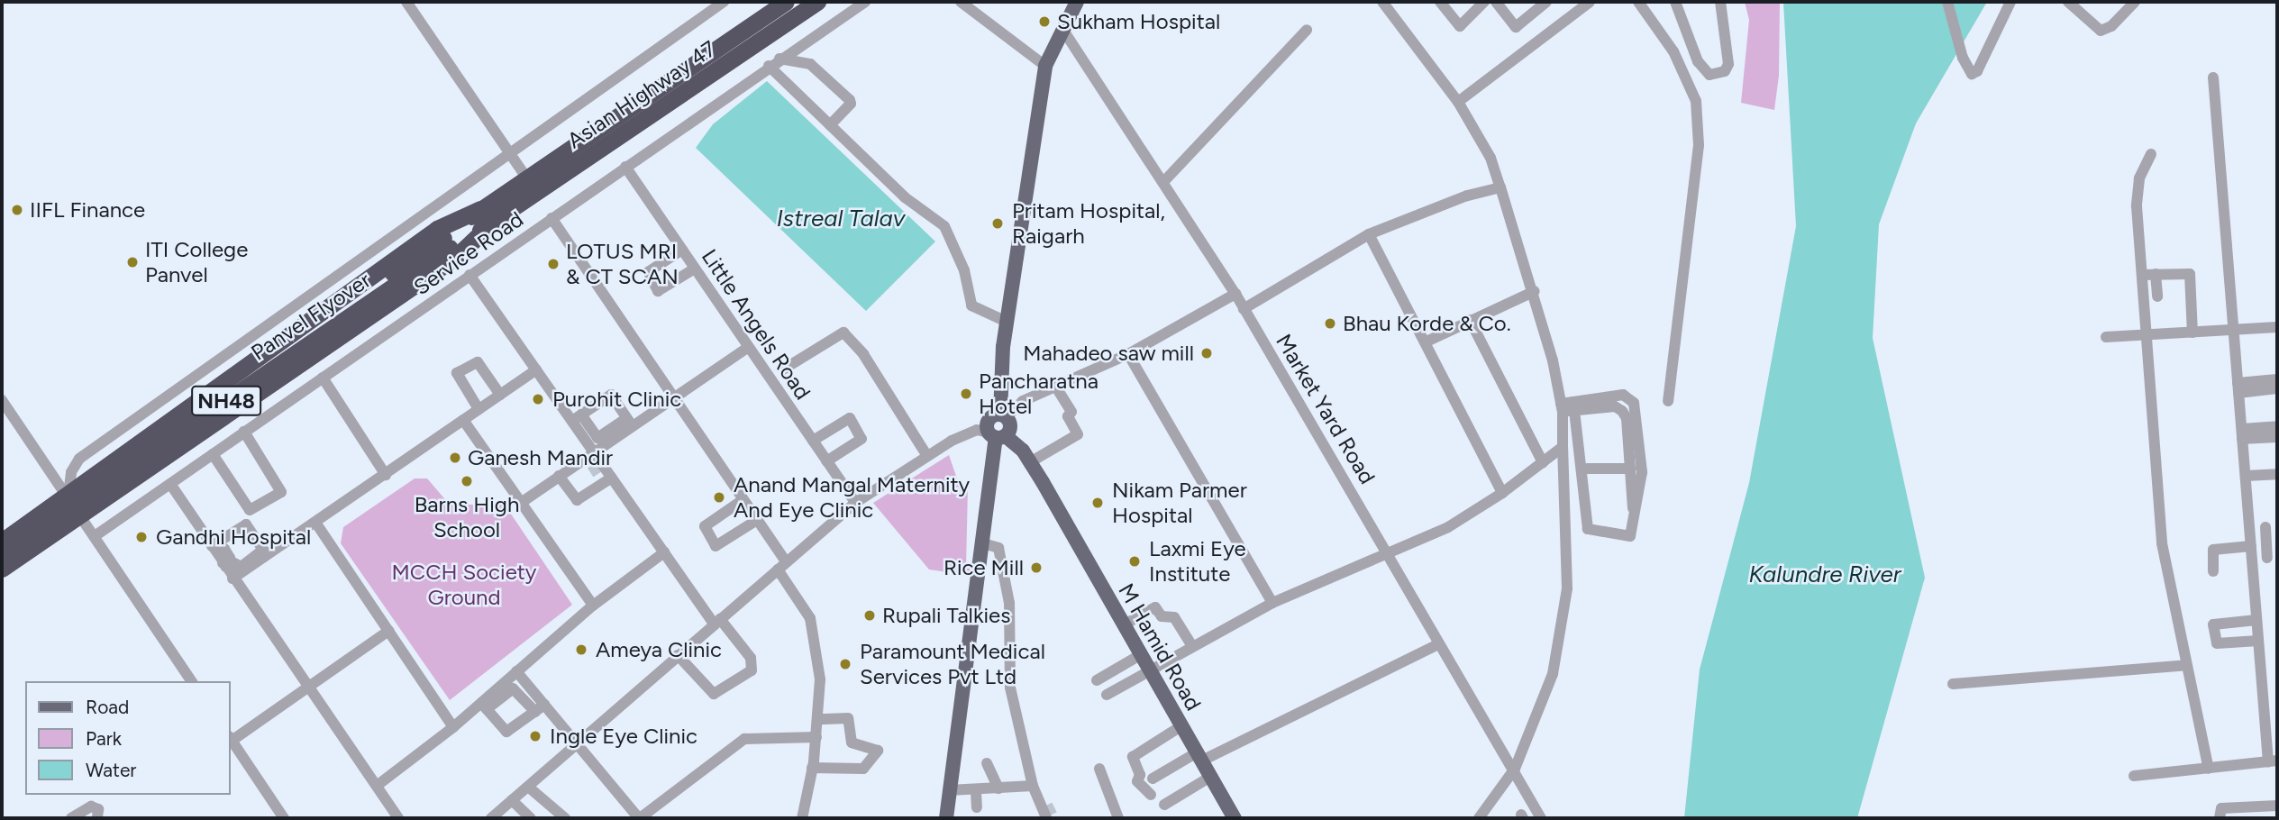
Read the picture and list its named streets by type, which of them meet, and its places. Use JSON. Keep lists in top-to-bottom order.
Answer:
{
  "streets": {
    "highway": ["Asian Highway 47", "Panvel Flyover", "NH48"],
    "main road": ["M Hamid Road"],
    "street": ["Service Road", "Little Angels Road", "Market Yard Road"]
  },
  "crossings": [
    ["Asian Highway 47", "Panvel Flyover"],
    ["Service Road", "Little Angels Road"]
  ],
  "water": ["Istreal Talav", "Kalundre River"],
  "parks": ["MCCH Society Ground"],
  "places": [
    "Sukham Hospital",
    "IIFL Finance",
    "Pritam Hospital, Raigarh",
    "ITI College Panvel",
    "LOTUS MRI & CT SCAN",
    "Bhau Korde & Co.",
    "Mahadeo saw mill",
    "Pancharatna Hotel",
    "Purohit Clinic",
    "Ganesh Mandir",
    "Barns High School",
    "Anand Mangal Maternity And Eye Clinic",
    "Nikam Parmer Hospital",
    "Gandhi Hospital",
    "Laxmi Eye Institute",
    "Rice Mill",
    "Rupali Talkies",
    "Ameya Clinic",
    "Paramount Medical Services Pvt Ltd",
    "Ingle Eye Clinic"
  ],
  "legend": ["Road", "Park", "Water"]
}
